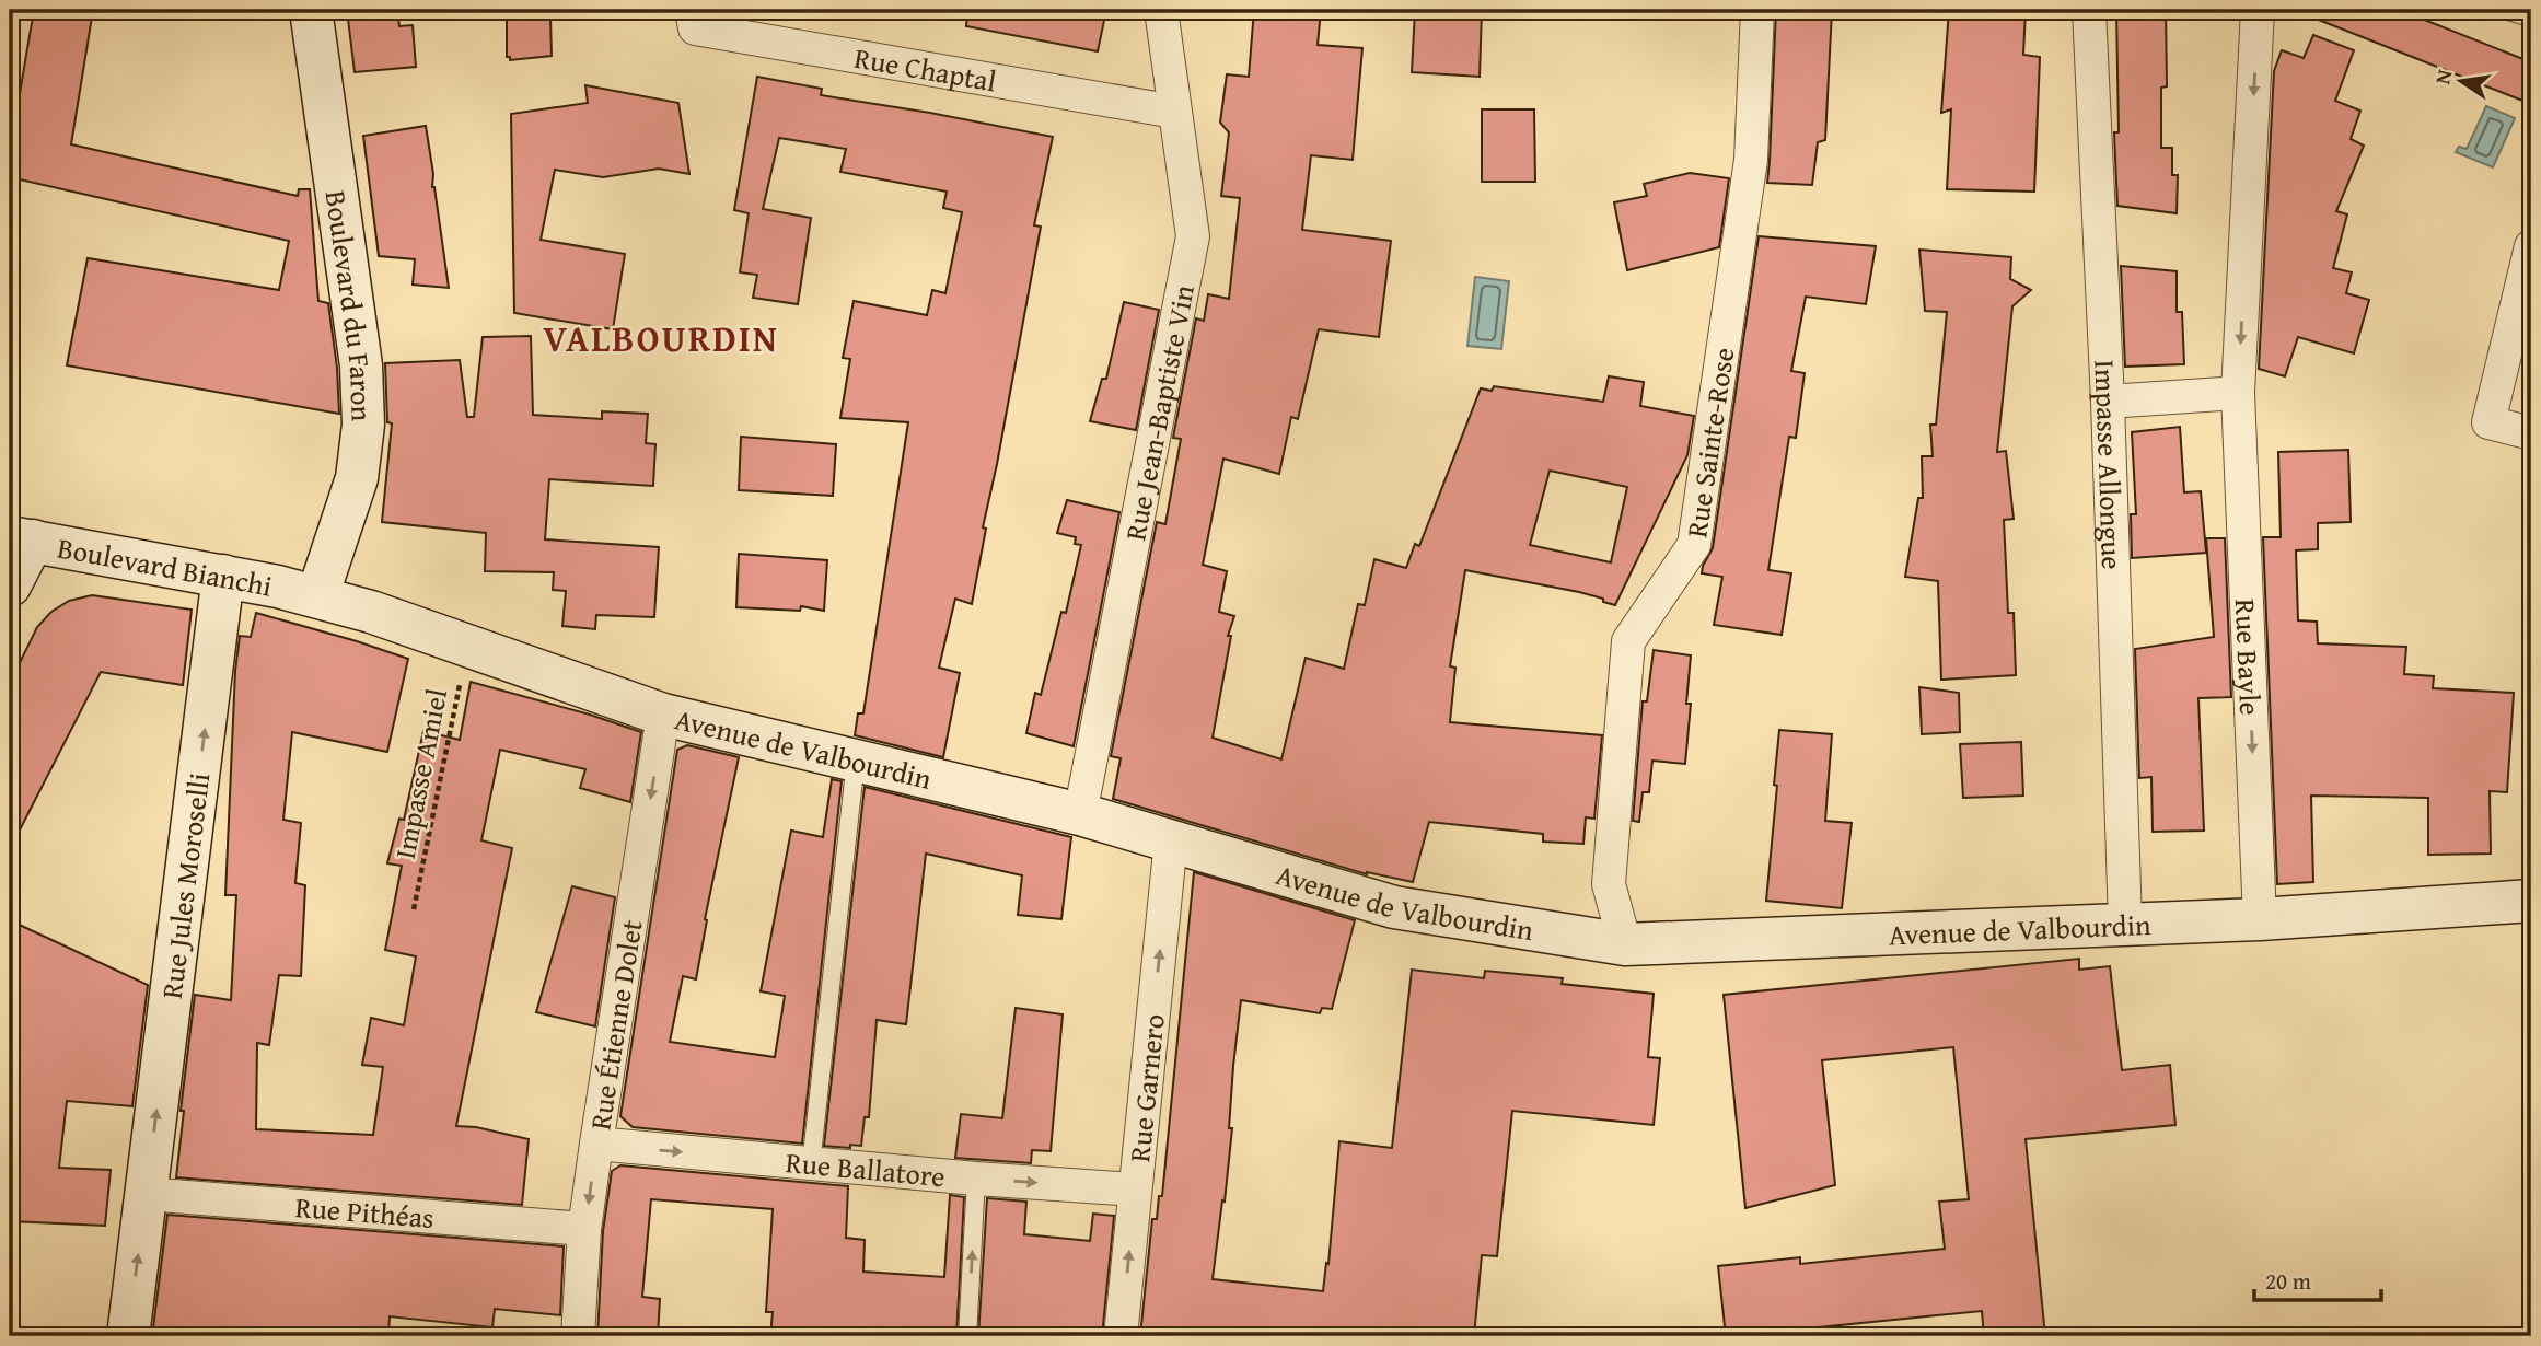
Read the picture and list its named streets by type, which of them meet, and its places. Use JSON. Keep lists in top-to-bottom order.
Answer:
{
  "streets": {
    "street": [
      "Rue Chaptal",
      "Boulevard du Faron",
      "Rue Jean-Baptiste Vin",
      "Rue Sainte-Rose",
      "Impasse Allongue",
      "Boulevard Bianchi",
      "Rue Bayle",
      "Avenue de Valbourdin",
      "Rue Jules Moroselli",
      "Rue Étienne Dolet",
      "Rue Garnero",
      "Rue Ballatore",
      "Rue Pithéas"
    ],
    "path": ["Impasse Amiel"]
  },
  "crossings": [
    ["Rue Chaptal", "Rue Jean-Baptiste Vin"],
    ["Boulevard du Faron", "Boulevard Bianchi"],
    ["Boulevard du Faron", "Avenue de Valbourdin"],
    ["Rue Jean-Baptiste Vin", "Avenue de Valbourdin"],
    ["Rue Sainte-Rose", "Avenue de Valbourdin"],
    ["Impasse Allongue", "Avenue de Valbourdin"],
    ["Boulevard Bianchi", "Avenue de Valbourdin"],
    ["Boulevard Bianchi", "Rue Jules Moroselli"],
    ["Rue Bayle", "Avenue de Valbourdin"],
    ["Avenue de Valbourdin", "Impasse Amiel"],
    ["Avenue de Valbourdin", "Rue Étienne Dolet"],
    ["Avenue de Valbourdin", "Rue Garnero"],
    ["Rue Jules Moroselli", "Rue Pithéas"],
    ["Rue Étienne Dolet", "Rue Ballatore"],
    ["Rue Étienne Dolet", "Rue Pithéas"],
    ["Rue Garnero", "Rue Ballatore"]
  ],
  "one_way": [
    "Rue Bayle",
    "Rue Jules Moroselli",
    "Rue Étienne Dolet",
    "Rue Garnero",
    "Rue Ballatore"
  ],
  "districts": ["VALBOURDIN"],
  "scale_bar": "20 m",
  "north": "left"
}
